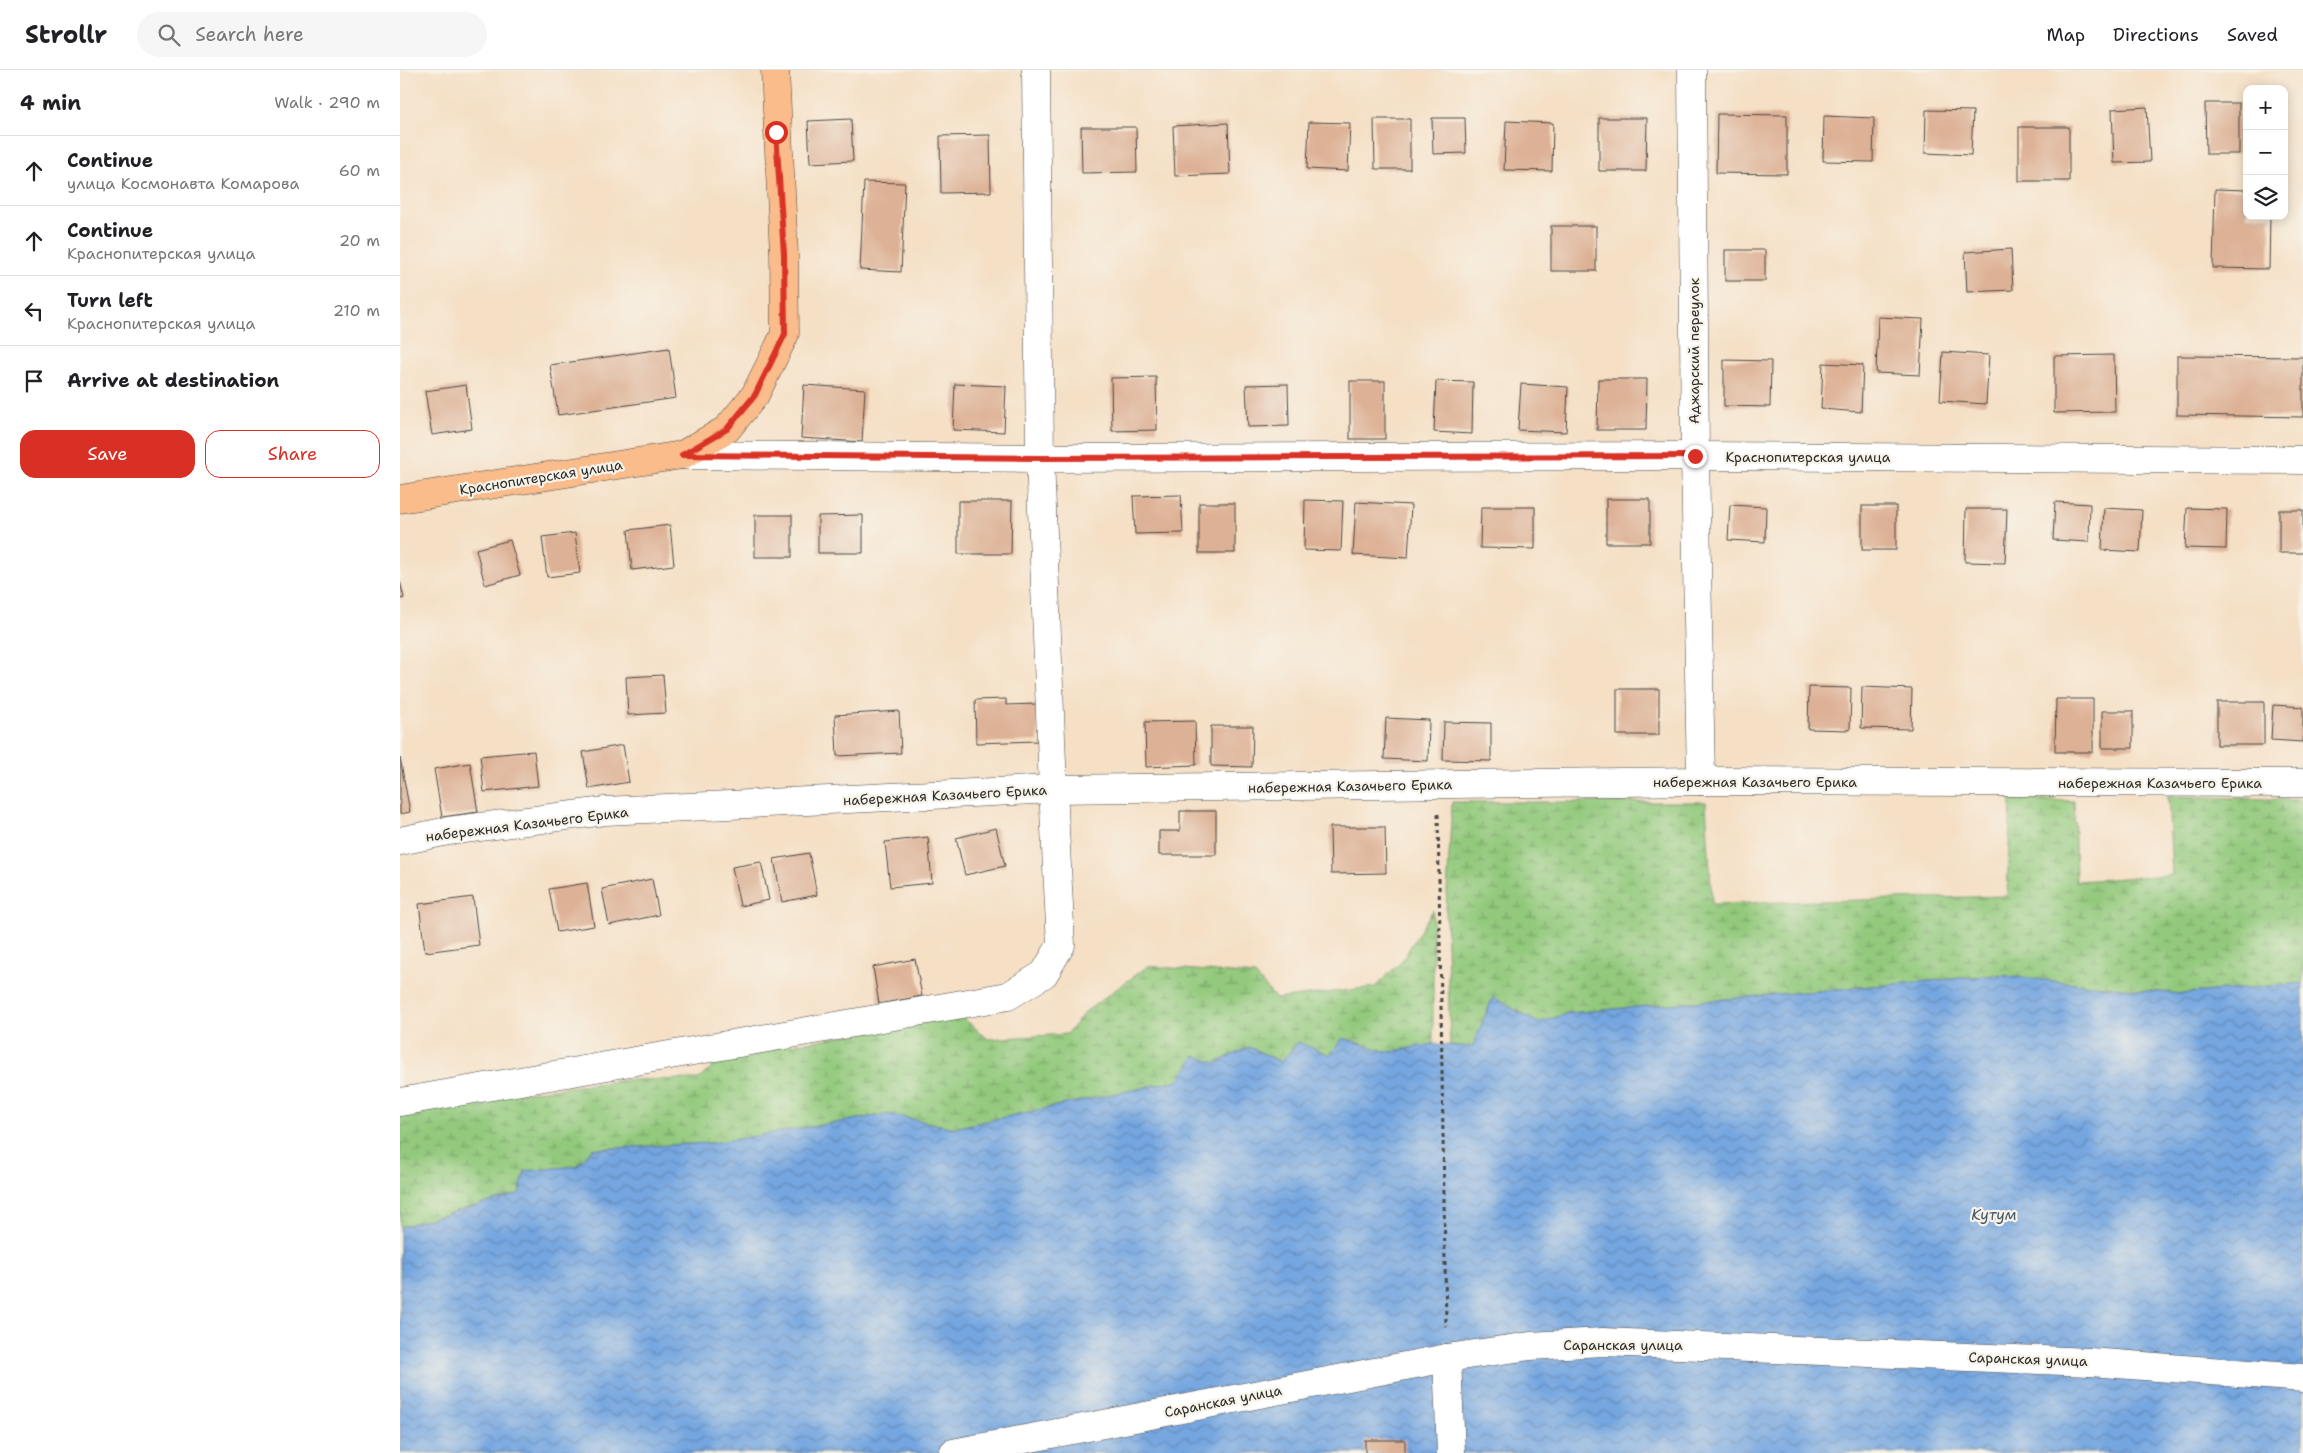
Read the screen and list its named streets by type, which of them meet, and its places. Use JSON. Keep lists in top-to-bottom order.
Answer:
{
  "streets": {
    "main road": ["Краснопитерская улица"],
    "street": ["Аджарский переулок", "набережная Казачьего Ерика", "Саранская улица"]
  },
  "crossings": [
    ["Аджарский переулок", "Краснопитерская улица"],
    ["Аджарский переулок", "набережная Казачьего Ерика"]
  ],
  "water": ["Кутум"],
  "page": {
    "header": "Strollr",
    "search": "Search here",
    "nav": ["Map", "Directions", "Saved"],
    "heading": ["4 min", "Walk · 290 m"],
    "map_buttons": ["+", "−"],
    "list": [
      ["Continue", "улица Космонавта Комарова", "60 m"],
      ["Continue", "Краснопитерская улица", "20 m"],
      ["Turn left", "Краснопитерская улица", "210 m"],
      "Arrive at destination"
    ],
    "buttons": ["Save", "Share"]
  }
}
